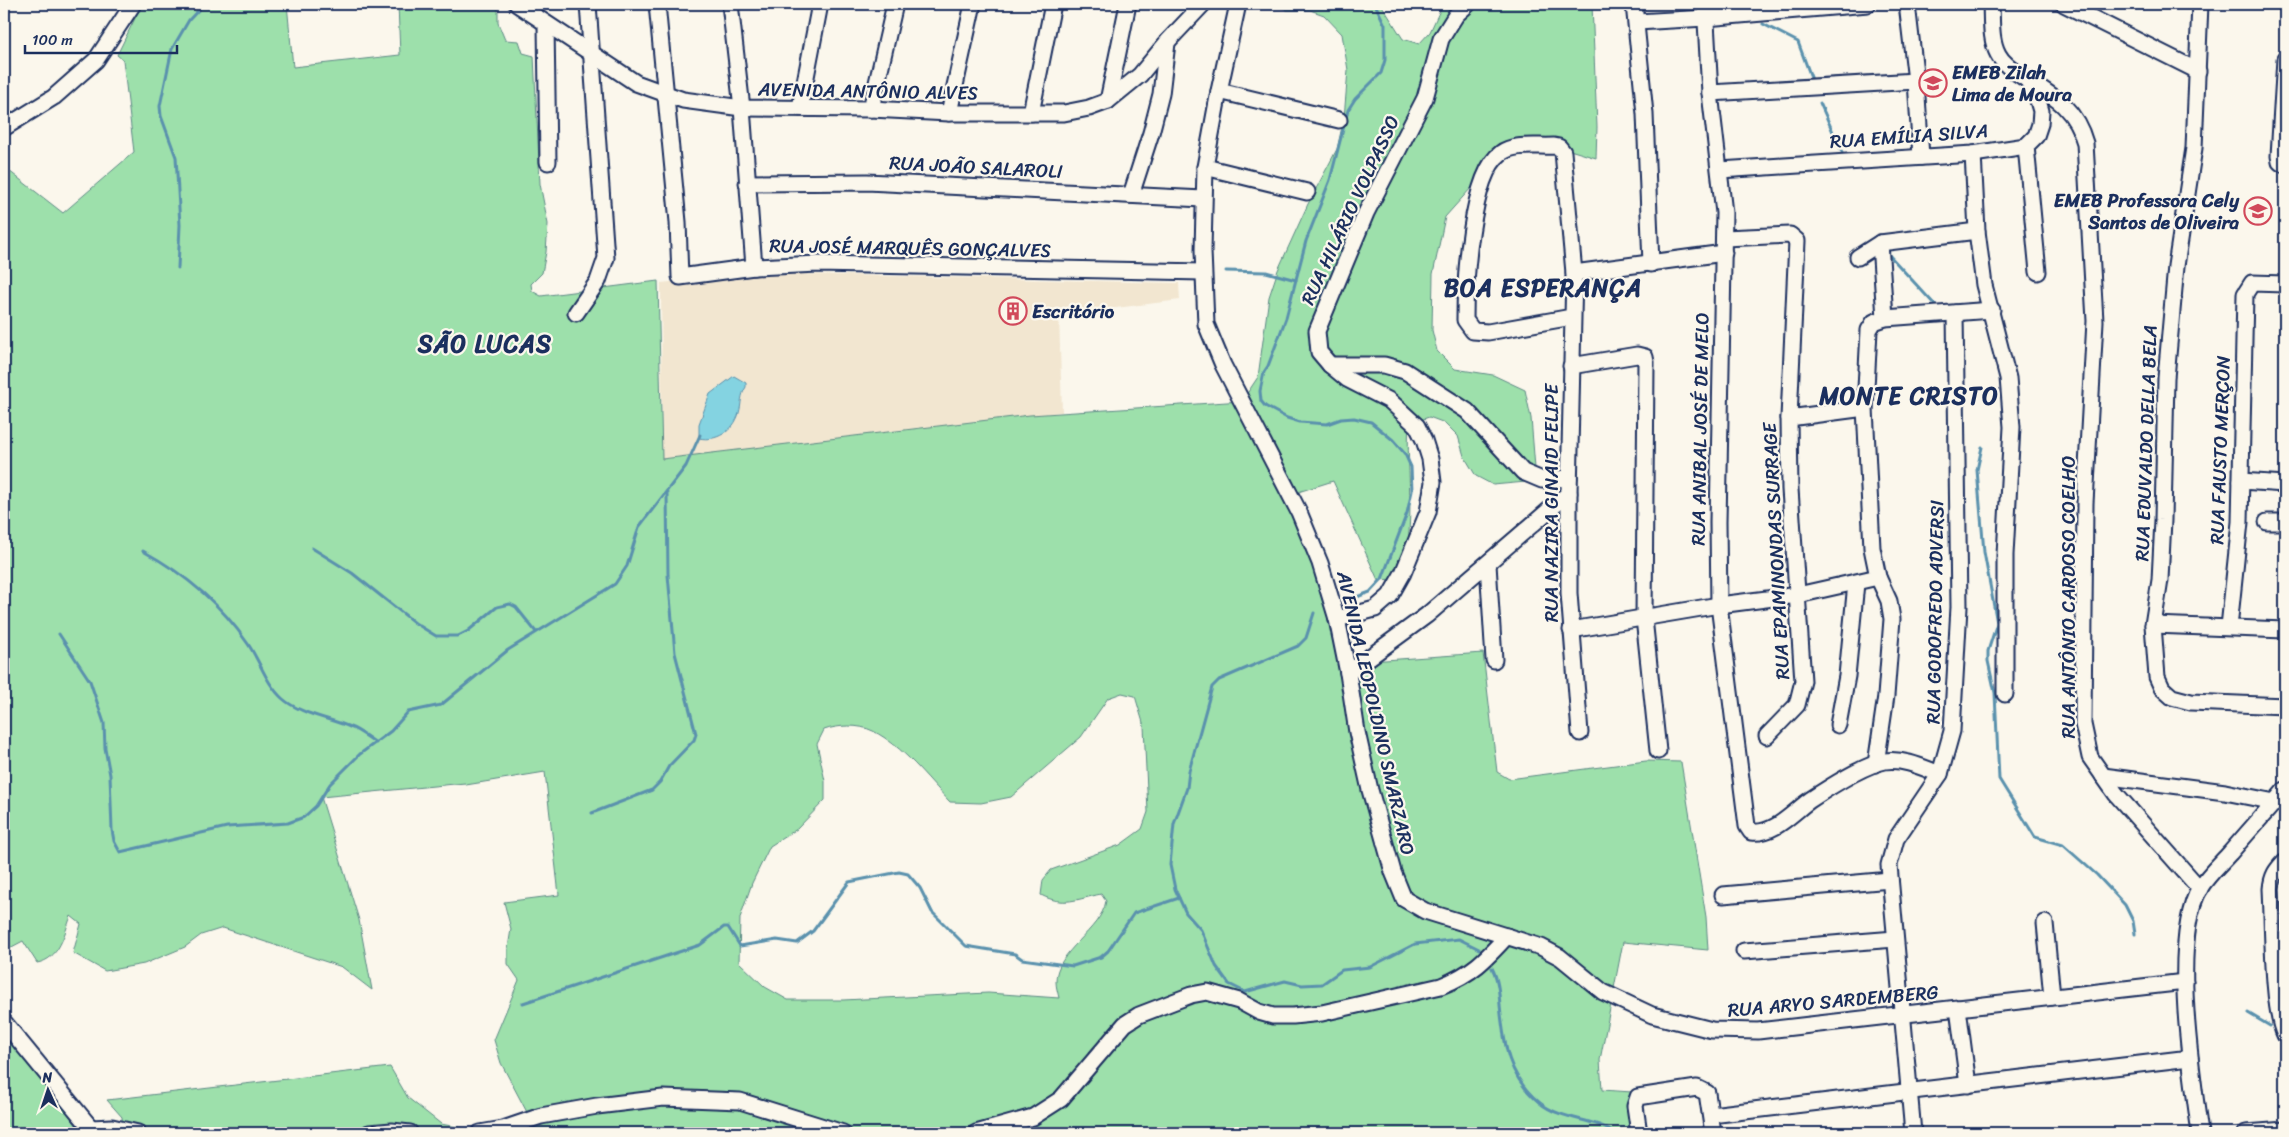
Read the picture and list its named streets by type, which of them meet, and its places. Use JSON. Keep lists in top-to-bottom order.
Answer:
{
  "streets": {
    "street": [
      "AVENIDA ANTÔNIO ALVES",
      "RUA EMÍLIA SILVA",
      "RUA JOÃO SALAROLI",
      "RUA HILÁRIO VOLPASSO",
      "RUA JOSÉ MARQUÊS GONÇALVES",
      "RUA ANIBAL JOSÉ DE MELO",
      "RUA EDUVALDO DELLA BELA",
      "RUA FAUSTO MERÇON",
      "RUA NAZIRA GINAID FELIPE",
      "RUA EPAMINONDAS SURRAGE",
      "RUA ANTÔNIO CARDOSO COELHO",
      "RUA GODOFREDO ADVERSI",
      "AVENIDA LEOPOLDINO SMARZARO",
      "RUA ARYO SARDEMBERG"
    ]
  },
  "crossings": [
    ["AVENIDA ANTÔNIO ALVES", "RUA JOSÉ MARQUÊS GONÇALVES"],
    ["RUA EMÍLIA SILVA", "RUA ANIBAL JOSÉ DE MELO"],
    ["RUA JOÃO SALAROLI", "AVENIDA LEOPOLDINO SMARZARO"],
    ["RUA HILÁRIO VOLPASSO", "AVENIDA LEOPOLDINO SMARZARO"],
    ["RUA JOSÉ MARQUÊS GONÇALVES", "AVENIDA LEOPOLDINO SMARZARO"],
    ["RUA ANIBAL JOSÉ DE MELO", "RUA EPAMINONDAS SURRAGE"],
    ["RUA GODOFREDO ADVERSI", "RUA ARYO SARDEMBERG"],
    ["AVENIDA LEOPOLDINO SMARZARO", "RUA ARYO SARDEMBERG"]
  ],
  "districts": ["BOA ESPERANÇA", "SÃO LUCAS", "MONTE CRISTO"],
  "places": {
    "school or university": ["EMEB Zilah Lima de Moura", "EMEB Professora Cely Santos de Oliveira"],
    "building": ["Escritório"]
  },
  "scale_bar": "100 m",
  "north": "top"
}
